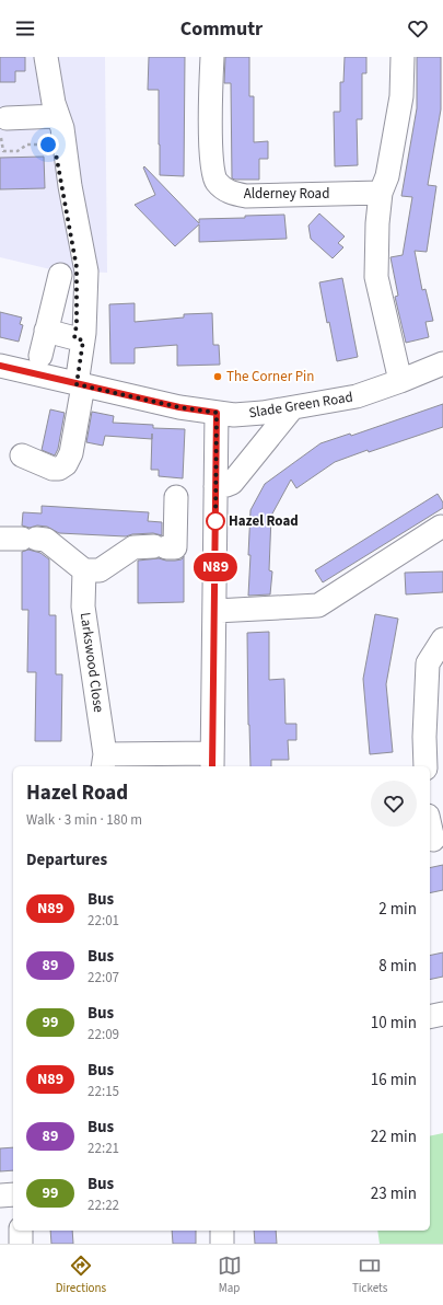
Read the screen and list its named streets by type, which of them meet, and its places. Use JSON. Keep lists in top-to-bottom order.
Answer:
{
  "streets": {
    "street": ["Alderney Road", "Slade Green Road", "Larkswood Close"]
  },
  "places": ["The Corner Pin", "Hazel Road"],
  "lines": ["bus line N89"],
  "page": {
    "header": "Commutr",
    "on_map": "N89",
    "heading": [
      ["Hazel Road", "Walk · 3 min · 180 m"],
      "Departures"
    ],
    "list": [
      {
        "mark": "N89",
        "name": "Bus",
        "note": "22:01",
        "value": "2 min"
      },
      {
        "mark": "89",
        "name": "Bus",
        "note": "22:07",
        "value": "8 min"
      },
      {
        "mark": "99",
        "name": "Bus",
        "note": "22:09",
        "value": "10 min"
      },
      {
        "mark": "N89",
        "name": "Bus",
        "note": "22:15",
        "value": "16 min"
      },
      {
        "mark": "89",
        "name": "Bus",
        "note": "22:21",
        "value": "22 min"
      },
      {
        "mark": "99",
        "name": "Bus",
        "note": "22:22",
        "value": "23 min"
      }
    ],
    "tabs": ["Directions", "Map", "Tickets"]
  }
}
